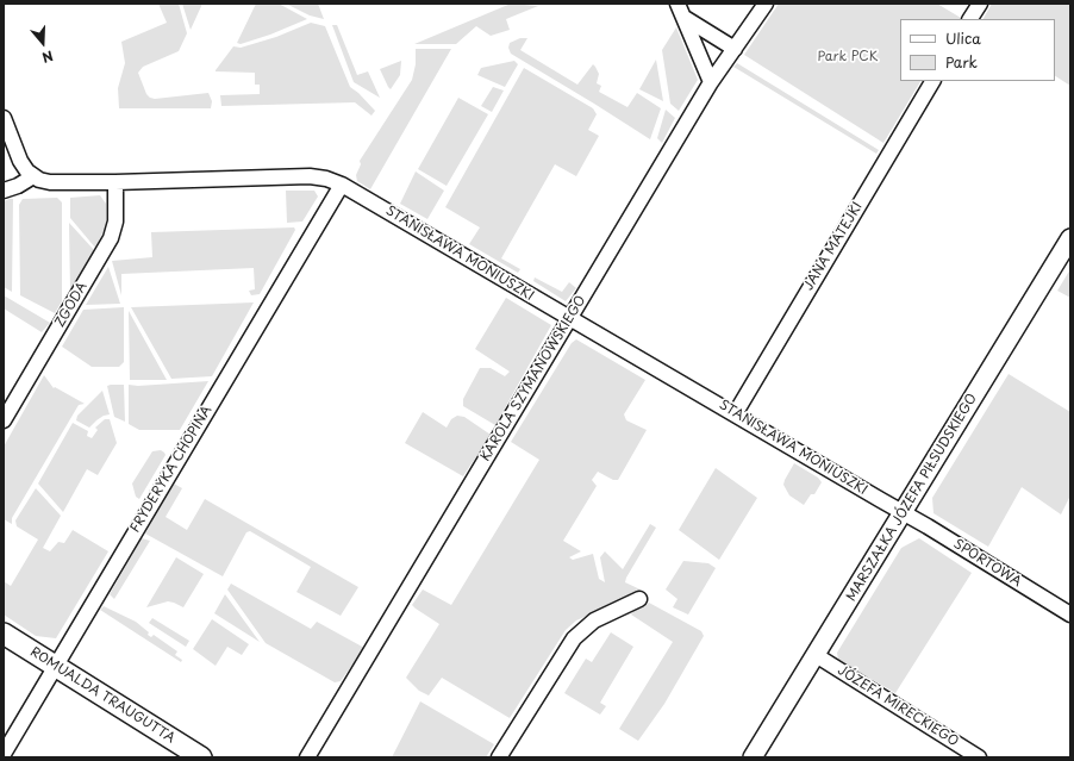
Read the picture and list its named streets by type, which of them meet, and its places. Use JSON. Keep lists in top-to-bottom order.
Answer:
{
  "streets": {
    "main road": ["ROMUALDA TRAUGUTTA"],
    "street": [
      "JANA MATEJKI",
      "STANISŁAWA MONIUSZKI",
      "ZGODA",
      "KAROLA SZYMANOWSKIEGO",
      "FRYDERYKA CHOPINA",
      "MARSZAŁKA JÓZEFA PIŁSUDSKIEGO",
      "SPORTOWA",
      "JÓZEFA MIRECKIEGO"
    ]
  },
  "crossings": [
    ["JANA MATEJKI", "STANISŁAWA MONIUSZKI"],
    ["STANISŁAWA MONIUSZKI", "ZGODA"],
    ["STANISŁAWA MONIUSZKI", "KAROLA SZYMANOWSKIEGO"],
    ["STANISŁAWA MONIUSZKI", "FRYDERYKA CHOPINA"],
    ["STANISŁAWA MONIUSZKI", "MARSZAŁKA JÓZEFA PIŁSUDSKIEGO"],
    ["STANISŁAWA MONIUSZKI", "SPORTOWA"],
    ["FRYDERYKA CHOPINA", "ROMUALDA TRAUGUTTA"],
    ["MARSZAŁKA JÓZEFA PIŁSUDSKIEGO", "SPORTOWA"],
    ["MARSZAŁKA JÓZEFA PIŁSUDSKIEGO", "JÓZEFA MIRECKIEGO"]
  ],
  "parks": ["Park PCK"],
  "legend": ["Ulica", "Park"],
  "north": "bottom"
}
